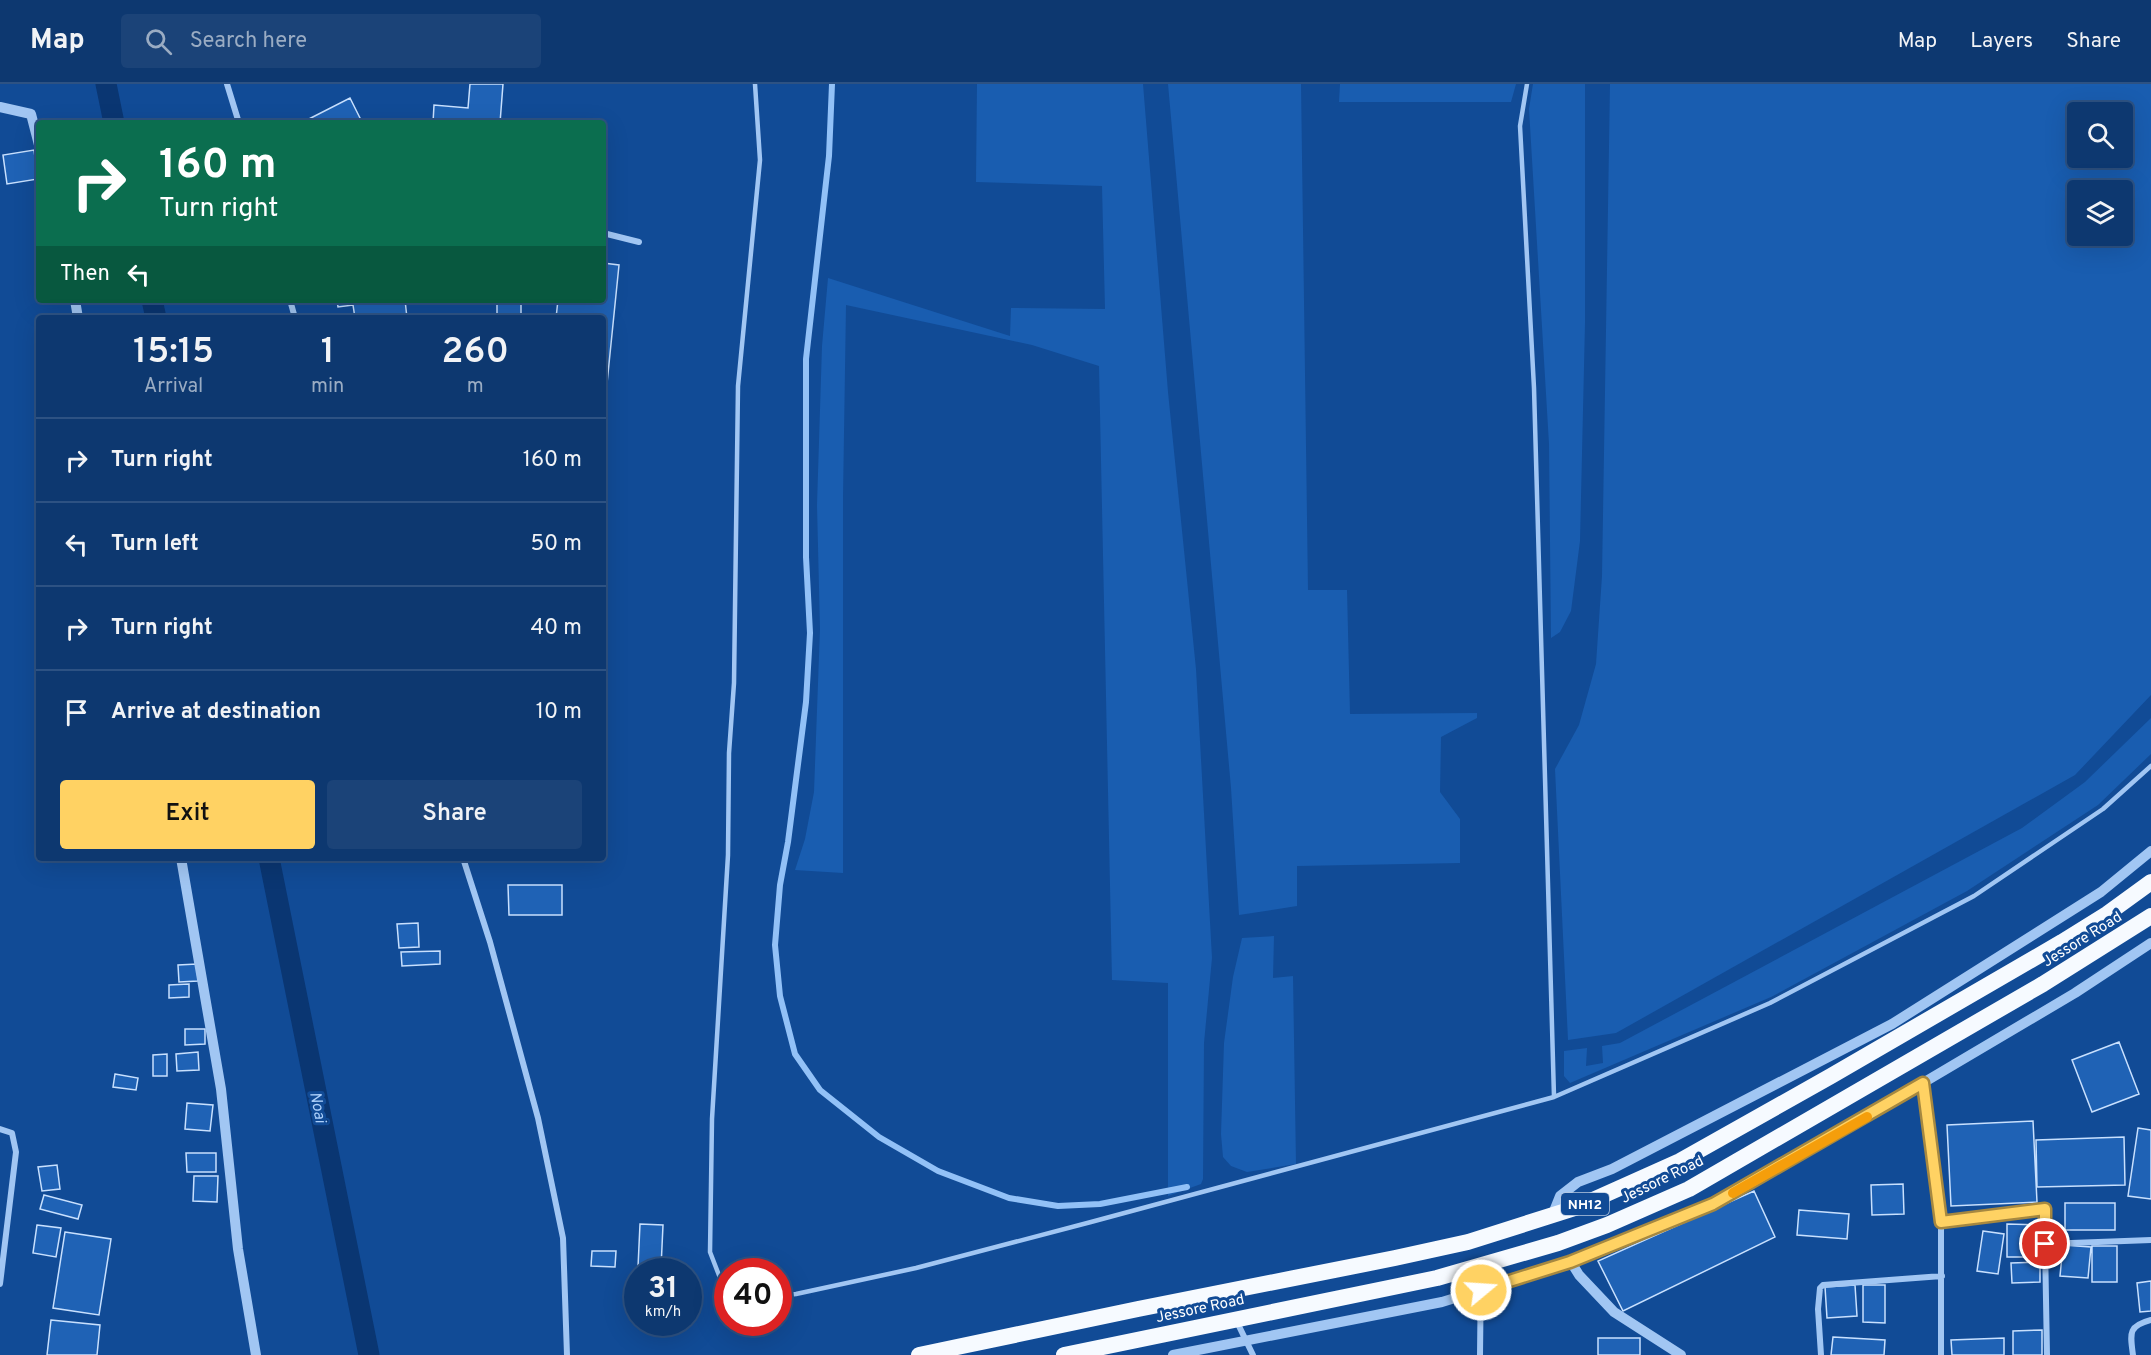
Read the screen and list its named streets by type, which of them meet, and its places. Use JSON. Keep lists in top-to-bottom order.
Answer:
{
  "streets": {
    "highway": ["Jessore Road", "NH12"]
  },
  "water": ["Noai"],
  "page": {
    "header": "Map",
    "search": "Search here",
    "nav": ["Map", "Layers", "Share"],
    "turn": ["160 m", "Turn right"],
    "then": "Then",
    "eta": [
      "15:15",
      "Arrival",
      "1",
      "min",
      "260",
      "m"
    ],
    "list": [
      {
        "name": "Turn right",
        "value": "160 m"
      },
      {
        "name": "Turn left",
        "value": "50 m"
      },
      {
        "name": "Turn right",
        "value": "40 m"
      },
      {
        "name": "Arrive at destination",
        "value": "10 m"
      }
    ],
    "buttons": ["Exit", "Share"],
    "speed": "31 km/h",
    "limit": "40"
  }
}
